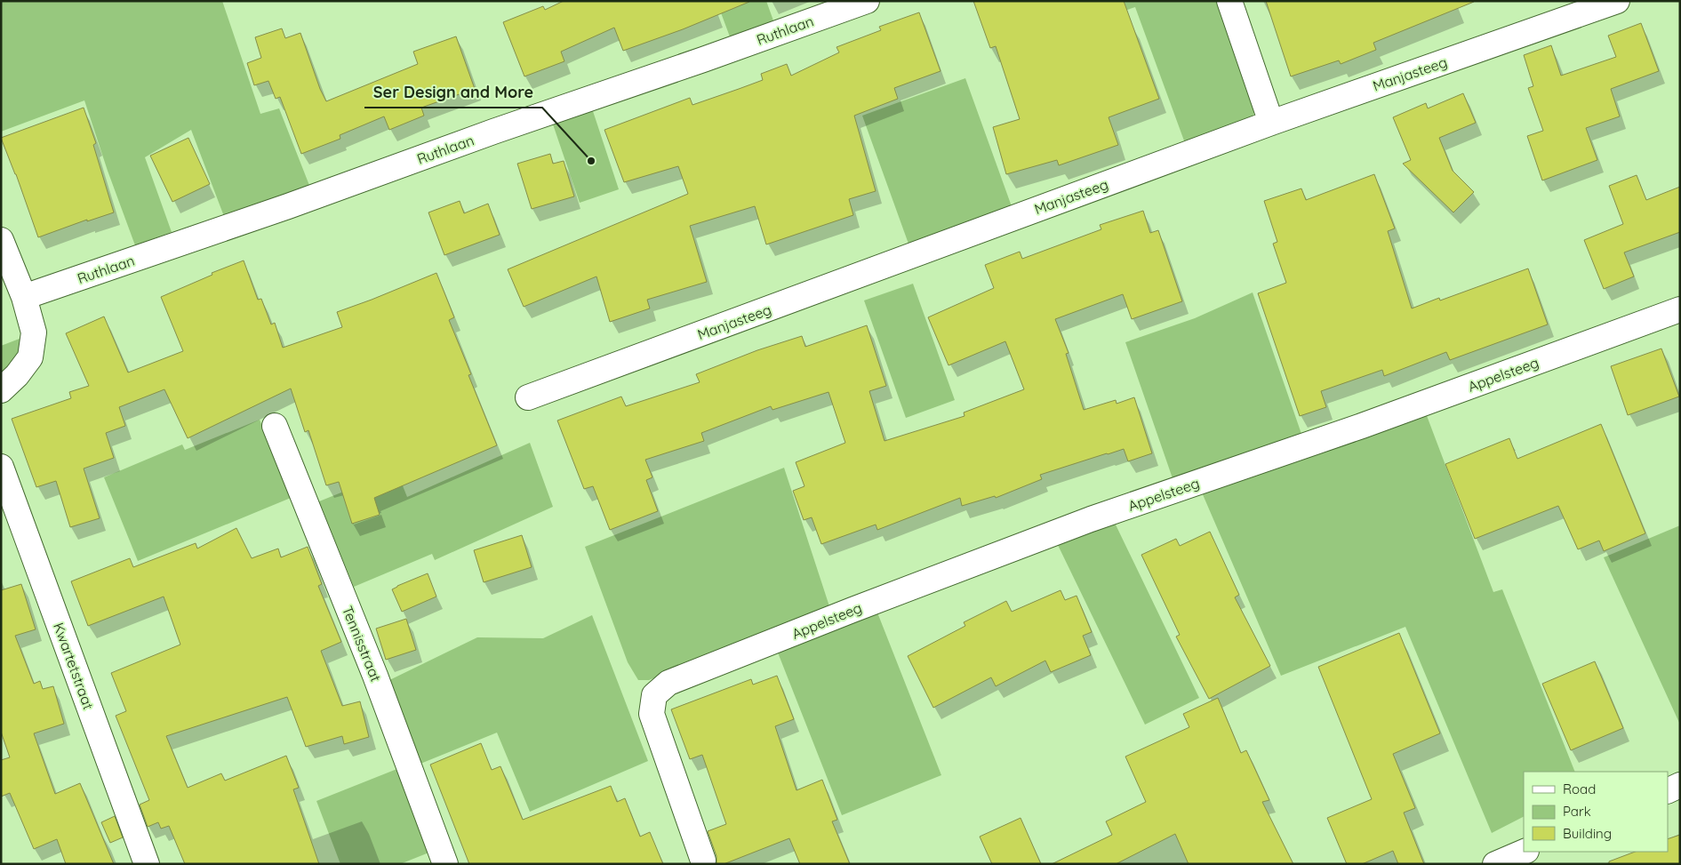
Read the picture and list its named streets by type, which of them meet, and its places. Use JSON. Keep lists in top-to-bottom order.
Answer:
{
  "streets": {
    "street": [
      "Ruthlaan",
      "Manjasteeg",
      "Appelsteeg",
      "Tennisstraat",
      "Kwartetstraat"
    ]
  },
  "places": ["Ser Design and More"],
  "legend": ["Road", "Park", "Building"]
}
